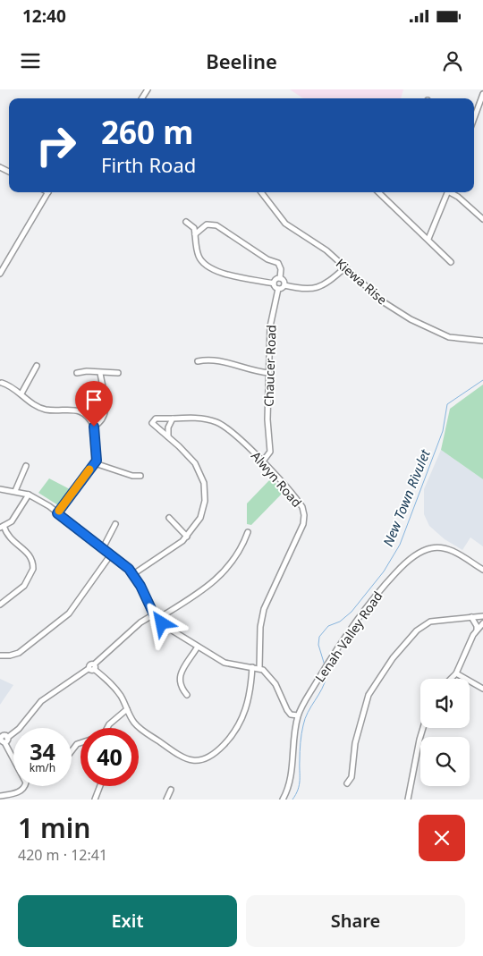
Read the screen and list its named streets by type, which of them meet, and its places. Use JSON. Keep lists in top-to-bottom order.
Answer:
{
  "streets": {
    "street": [
      "Kiewa Rise",
      "Chaucer Road",
      "Alwyn Road",
      "Lenah Valley Road"
    ]
  },
  "crossings": [
    ["Chaucer Road", "Alwyn Road"]
  ],
  "water": ["New Town Rivulet"],
  "page": {
    "status": "12:40",
    "header": "Beeline",
    "turn": ["260 m", "Firth Road"],
    "speed": "34 km/h",
    "limit": "40",
    "heading": ["1 min", "420 m · 12:41"],
    "buttons": ["Exit", "Share"]
  }
}
